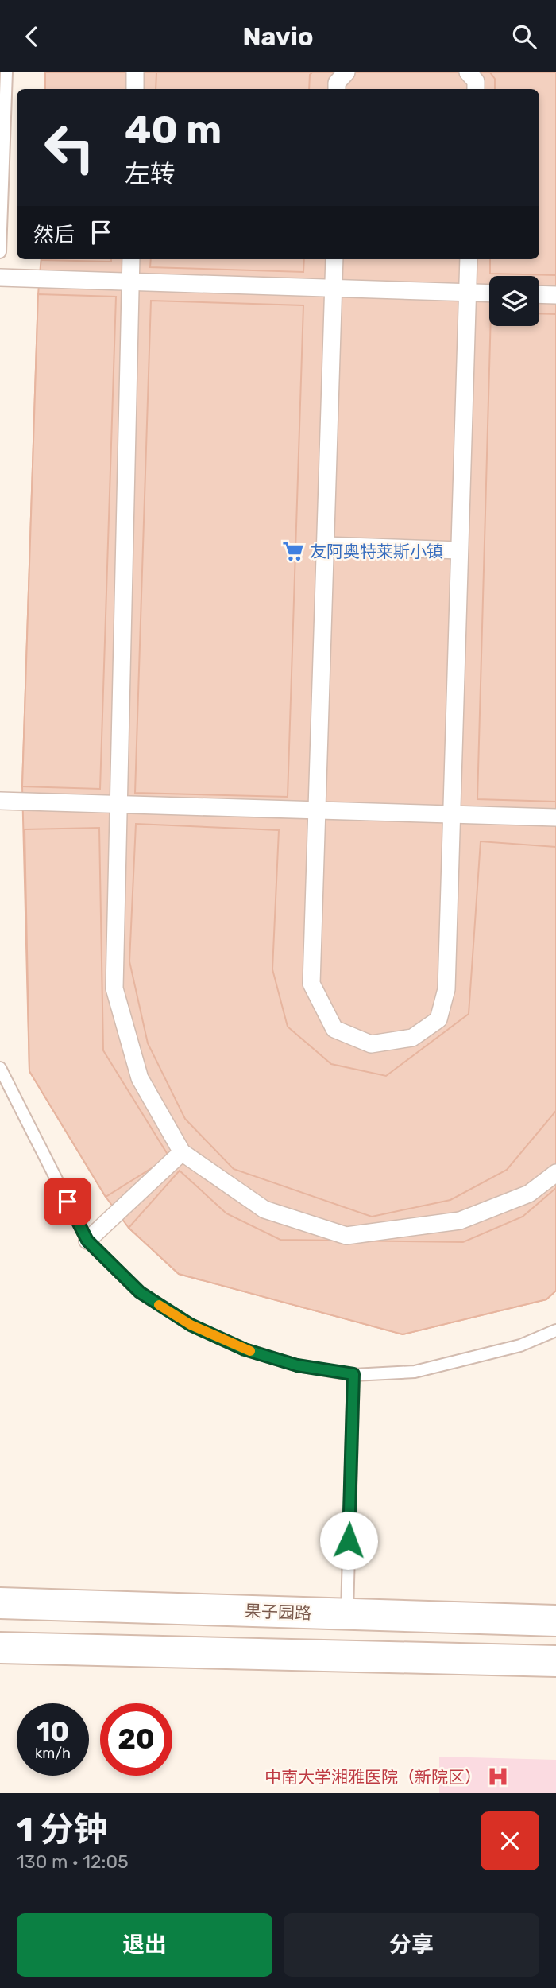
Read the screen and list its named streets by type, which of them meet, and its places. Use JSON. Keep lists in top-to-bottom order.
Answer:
{
  "streets": {
    "main road": ["果子园路"]
  },
  "places": {
    "supermarket": ["友阿奥特莱斯小镇"],
    "hospital": ["中南大学湘雅医院（新院区）"]
  },
  "page": {
    "header": "Navio",
    "turn": ["40 m", "左转"],
    "then": "然后",
    "speed": "10 km/h",
    "limit": "20",
    "heading": ["1 分钟", "130 m · 12:05"],
    "buttons": ["退出", "分享"]
  }
}
